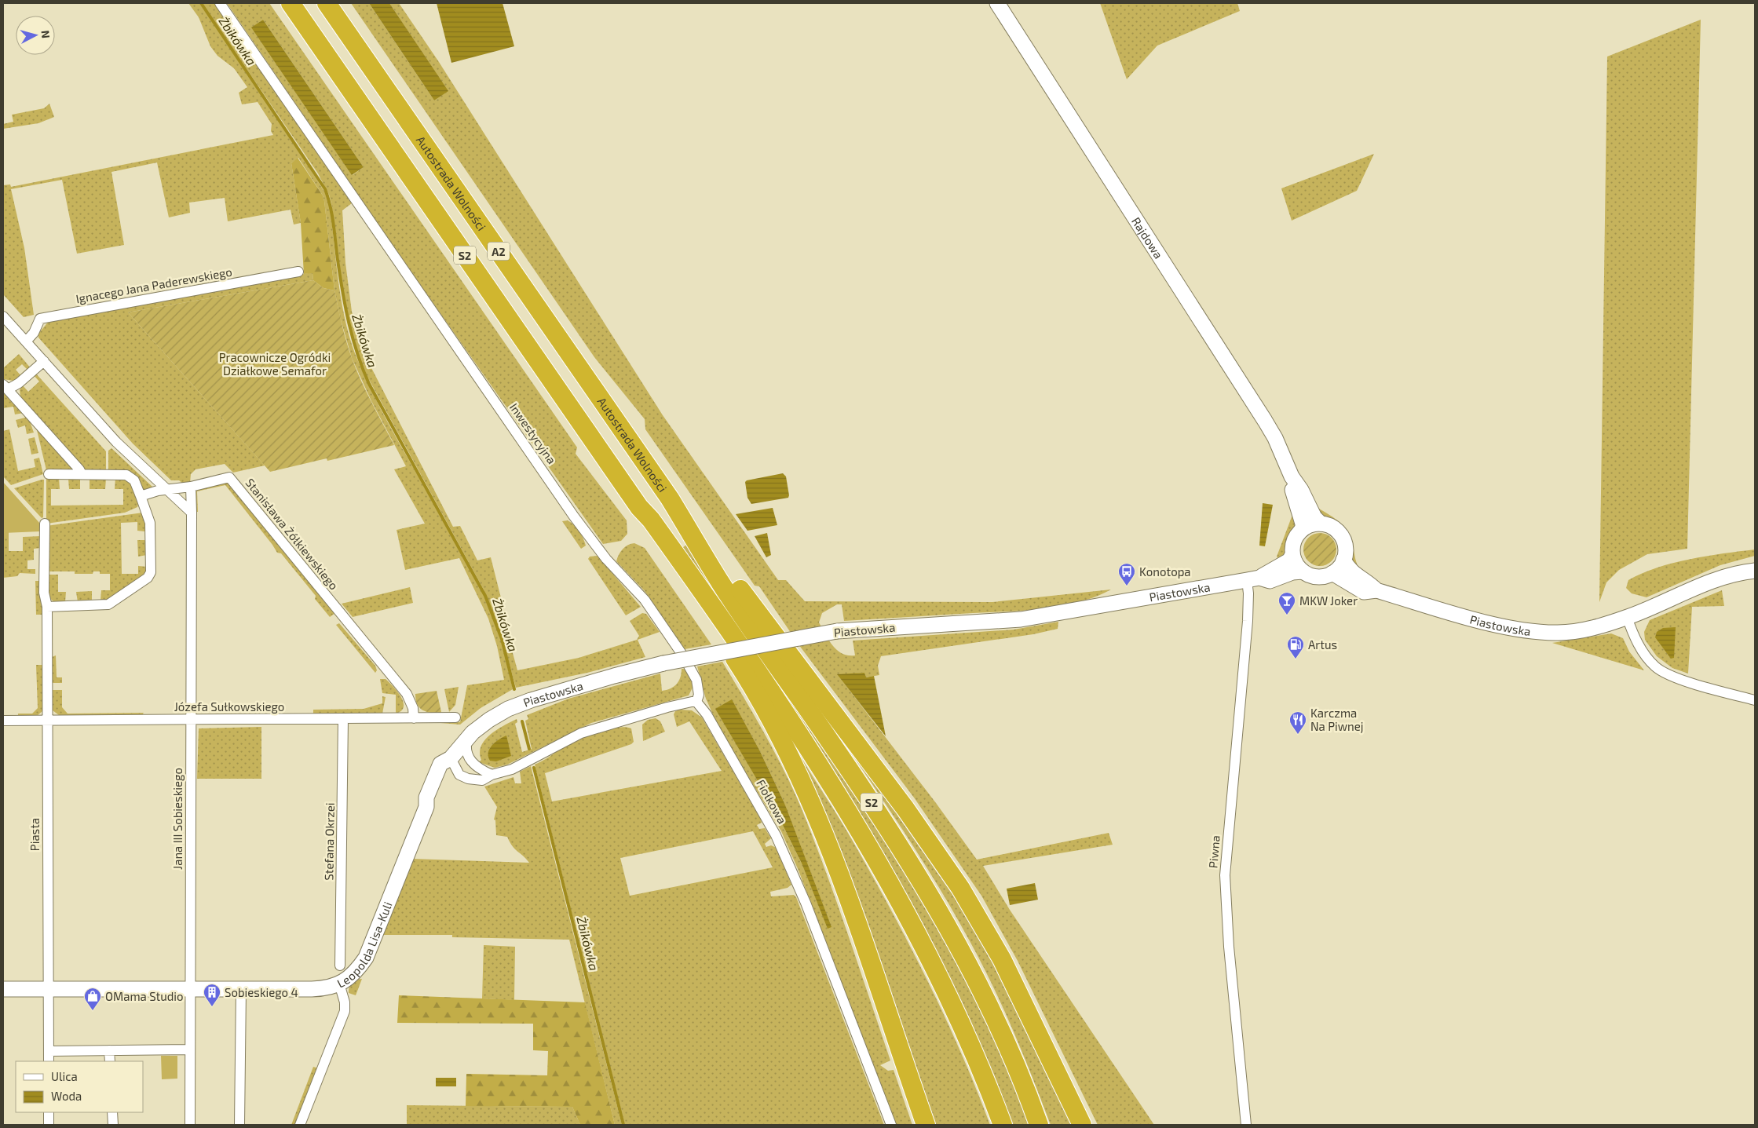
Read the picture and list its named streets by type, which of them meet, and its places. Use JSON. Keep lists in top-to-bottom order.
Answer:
{
  "streets": {
    "highway": ["Autostrada Wolności", "A2", "S2"],
    "street": [
      "Rajdowa",
      "Ignacego Jana Paderewskiego",
      "Inwestycyjna",
      "Stanisława Żółkiewskiego",
      "Piastowska",
      "Józefa Sułkowskiego",
      "Fiołkowa",
      "Jana III Sobieskiego",
      "Piasta",
      "Stefana Okrzei",
      "Piwna",
      "Leopolda Lisa-Kuli"
    ]
  },
  "crossings": [
    ["Autostrada Wolności", "S2"],
    ["Rajdowa", "Piastowska"],
    ["Inwestycyjna", "Fiołkowa"],
    ["Stanisława Żółkiewskiego", "Józefa Sułkowskiego"],
    ["Stanisława Żółkiewskiego", "Jana III Sobieskiego"],
    ["Piastowska", "Piwna"],
    ["Piastowska", "Leopolda Lisa-Kuli"],
    ["Józefa Sułkowskiego", "Jana III Sobieskiego"],
    ["Józefa Sułkowskiego", "Piasta"],
    ["Józefa Sułkowskiego", "Stefana Okrzei"]
  ],
  "water": ["Żbikówka"],
  "parks": ["Pracownicze Ogródki Działkowe Semafor"],
  "places": {
    "bus stop": ["Konotopa"],
    "bar": ["MKW Joker"],
    "fuel station": ["Artus"],
    "restaurant": ["Karczma Na Piwnej"],
    "building": ["Sobieskiego 4"],
    "shop": ["OMama Studio"]
  },
  "legend": ["Ulica", "Woda"],
  "north": "right"
}
